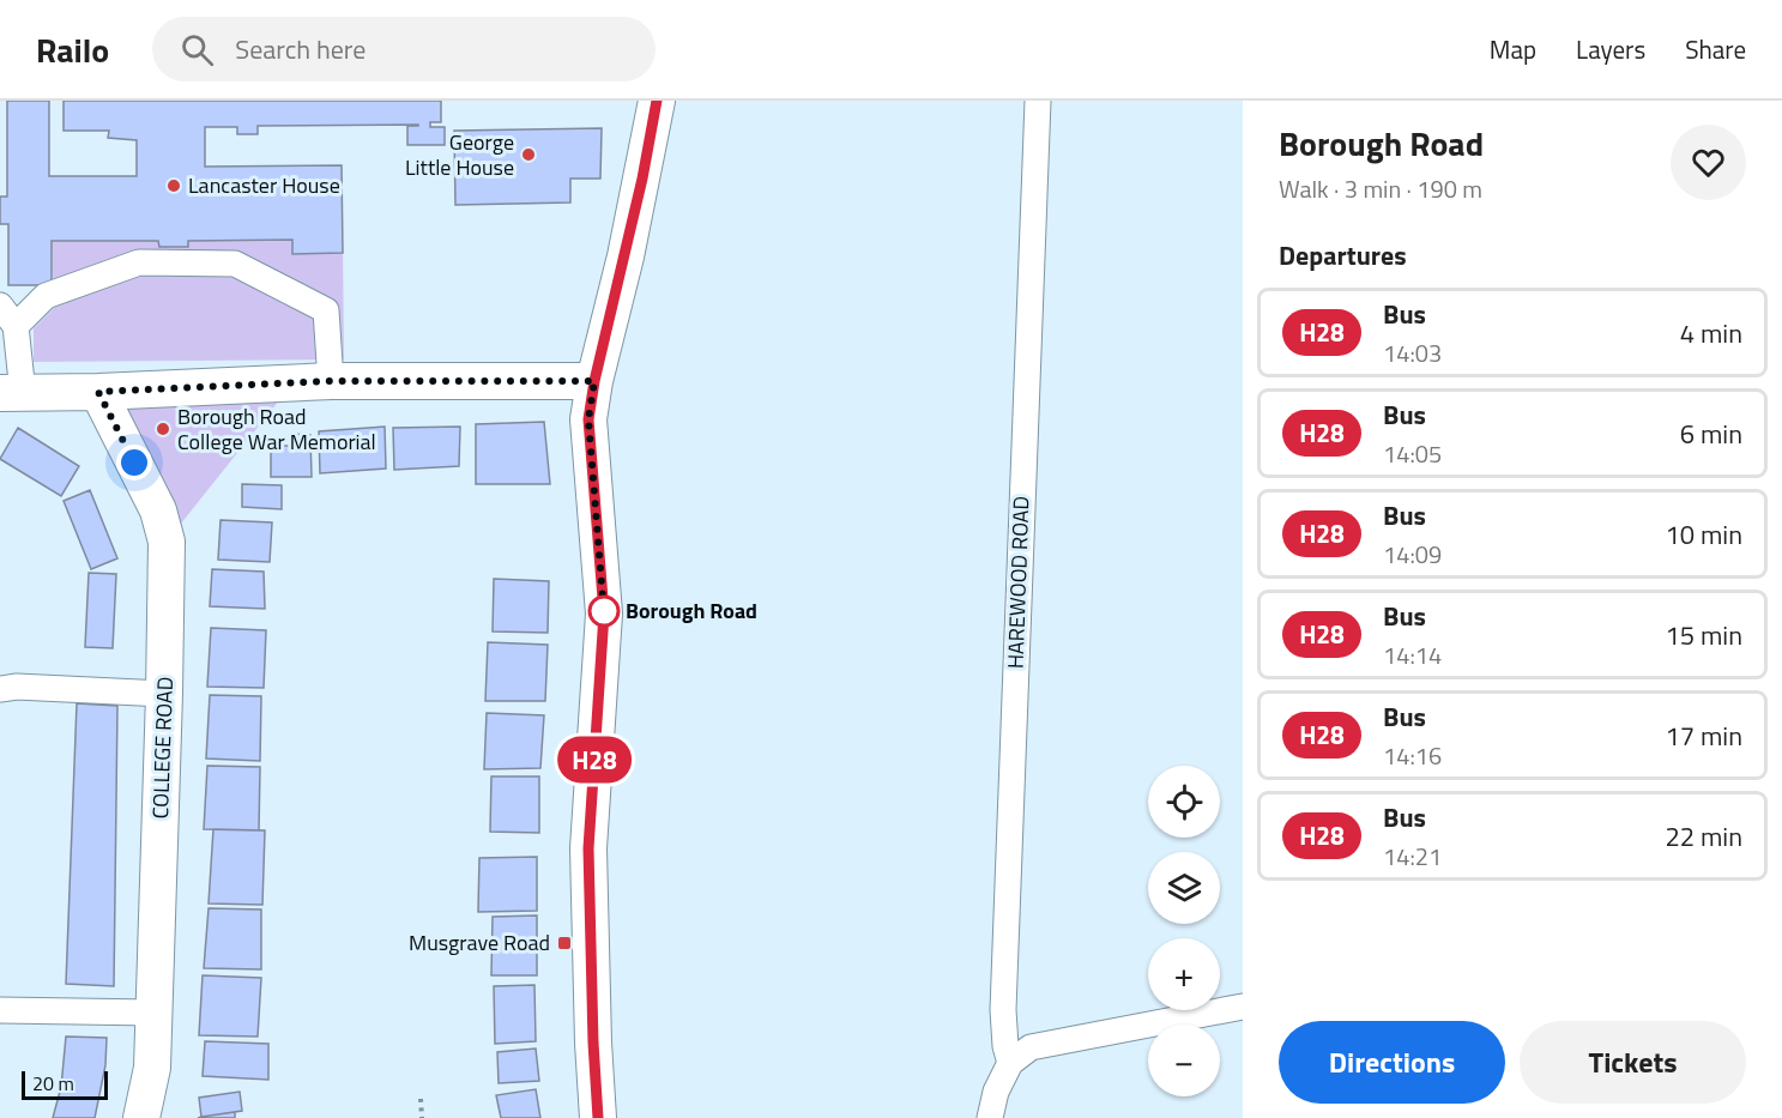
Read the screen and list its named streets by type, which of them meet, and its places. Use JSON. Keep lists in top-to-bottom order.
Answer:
{
  "streets": {
    "street": ["HAREWOOD ROAD", "COLLEGE ROAD"]
  },
  "places": {
    "other": [
      "George Little House",
      "Lancaster House",
      "Borough Road College War Memorial",
      "Borough Road"
    ],
    "transit": ["Musgrave Road"]
  },
  "lines": ["bus line H28"],
  "scale_bar": "20 m",
  "page": {
    "header": "Railo",
    "search": "Search here",
    "nav": ["Map", "Layers", "Share"],
    "on_map": "H28",
    "heading": [
      ["Borough Road", "Walk · 3 min · 190 m"],
      "Departures"
    ],
    "list": [
      {
        "mark": "H28",
        "name": "Bus",
        "note": "14:03",
        "value": "4 min"
      },
      {
        "mark": "H28",
        "name": "Bus",
        "note": "14:05",
        "value": "6 min"
      },
      {
        "mark": "H28",
        "name": "Bus",
        "note": "14:09",
        "value": "10 min"
      },
      {
        "mark": "H28",
        "name": "Bus",
        "note": "14:14",
        "value": "15 min"
      },
      {
        "mark": "H28",
        "name": "Bus",
        "note": "14:16",
        "value": "17 min"
      },
      {
        "mark": "H28",
        "name": "Bus",
        "note": "14:21",
        "value": "22 min"
      }
    ],
    "map_buttons": ["+", "−"],
    "buttons": ["Directions", "Tickets"],
    "scale": "20 m"
  }
}
